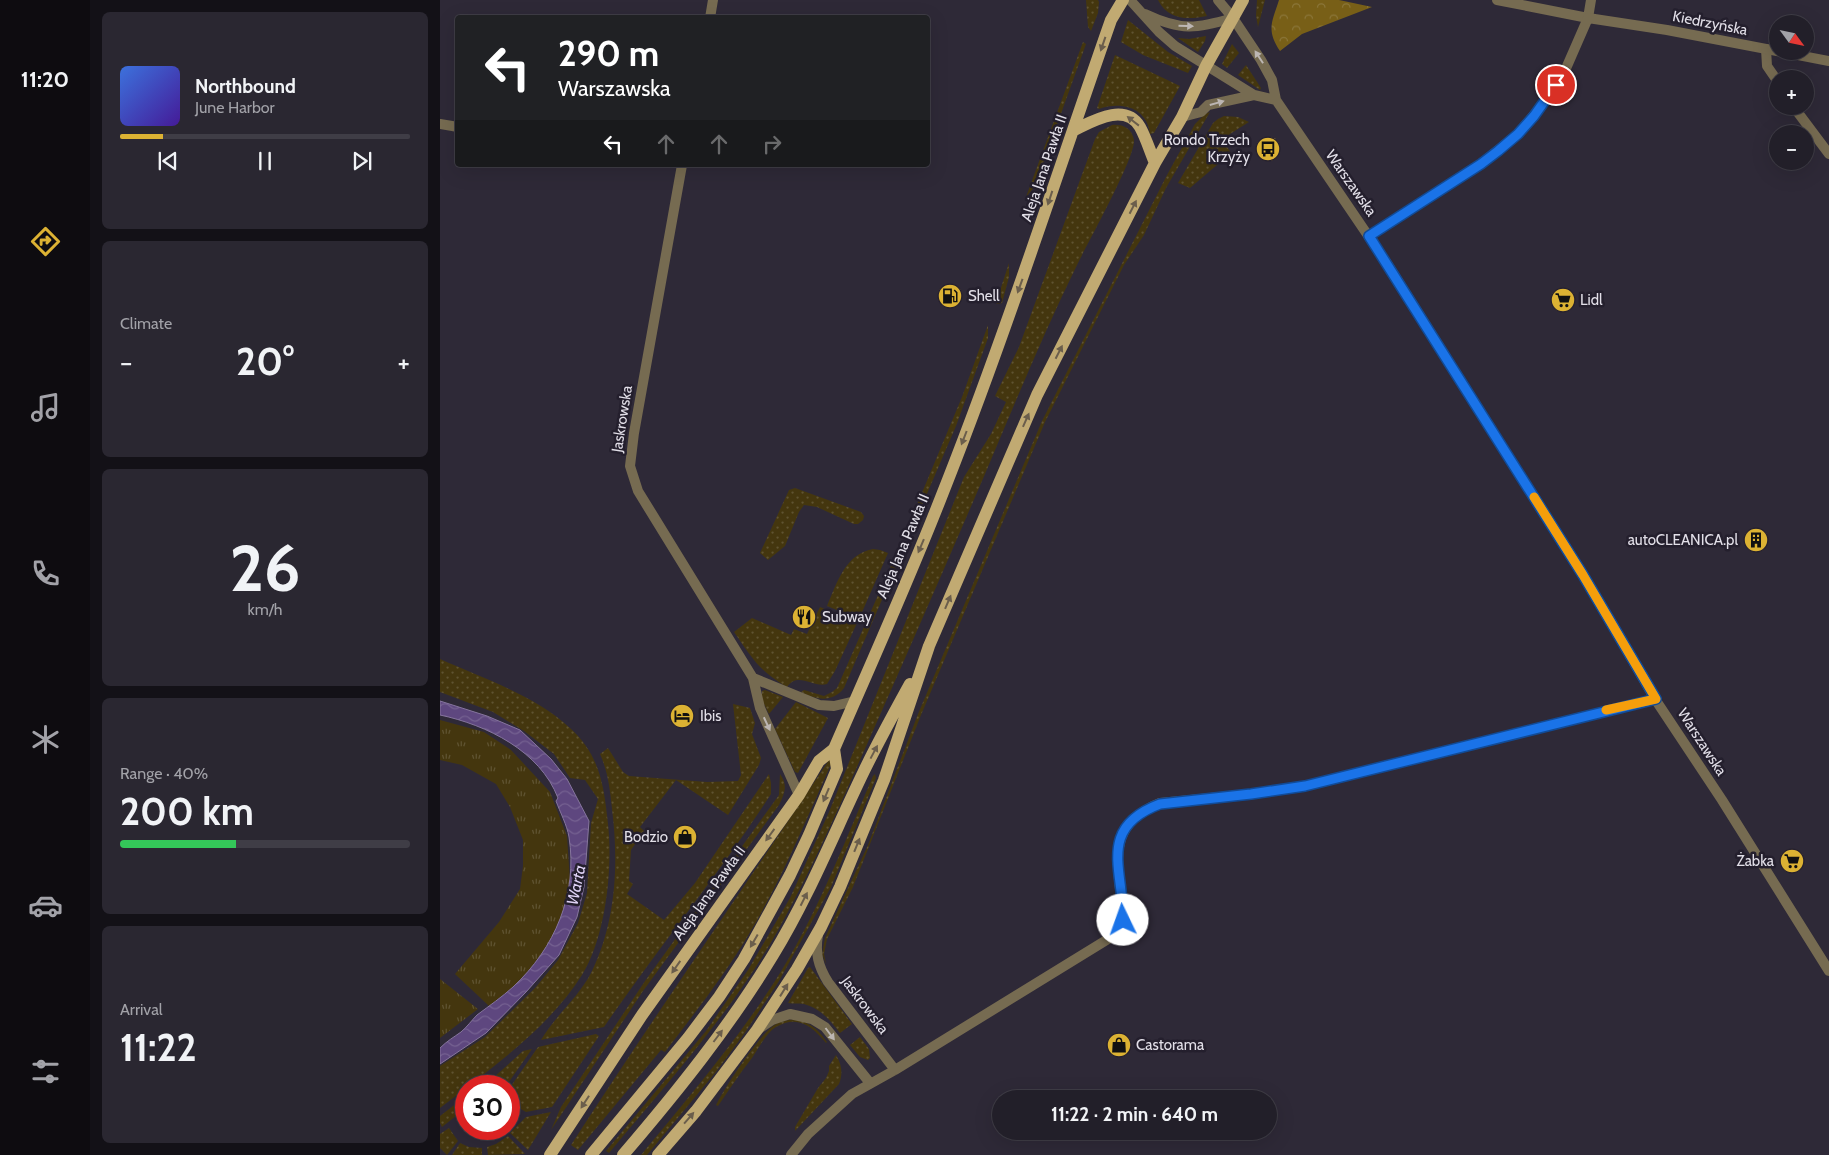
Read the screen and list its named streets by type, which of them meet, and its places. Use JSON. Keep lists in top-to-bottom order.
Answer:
{
  "streets": {
    "main road": ["Aleja Jana Pawła II"],
    "street": ["Kiedrzyńska", "Warszawska", "Jaskrowska"]
  },
  "crossings": [
    ["Aleja Jana Pawła II", "Jaskrowska"]
  ],
  "water": ["Warta"],
  "places": {
    "bus stop": ["Rondo Trzech Krzyży"],
    "fuel station": ["Shell"],
    "supermarket": ["Lidl", "Żabka"],
    "building": ["autoCLEANICA.pl"],
    "restaurant": ["Subway"],
    "hotel": ["Ibis"],
    "shop": ["Bodzio", "Castorama"]
  },
  "north": "bottom right",
  "page": {
    "tabs": "11:20",
    "map_buttons": ["+", "−"],
    "turn": ["290 m", "Warszawska"],
    "song": ["Northbound", "June Harbor"],
    "tile": [
      "Climate",
      ["26", "km/h"],
      ["Range · 40%", "200 km"],
      ["Arrival", "11:22"]
    ],
    "heat": ["−", "20°", "+"],
    "limit": "30",
    "trip": "11:22 · 2 min · 640 m"
  }
}
